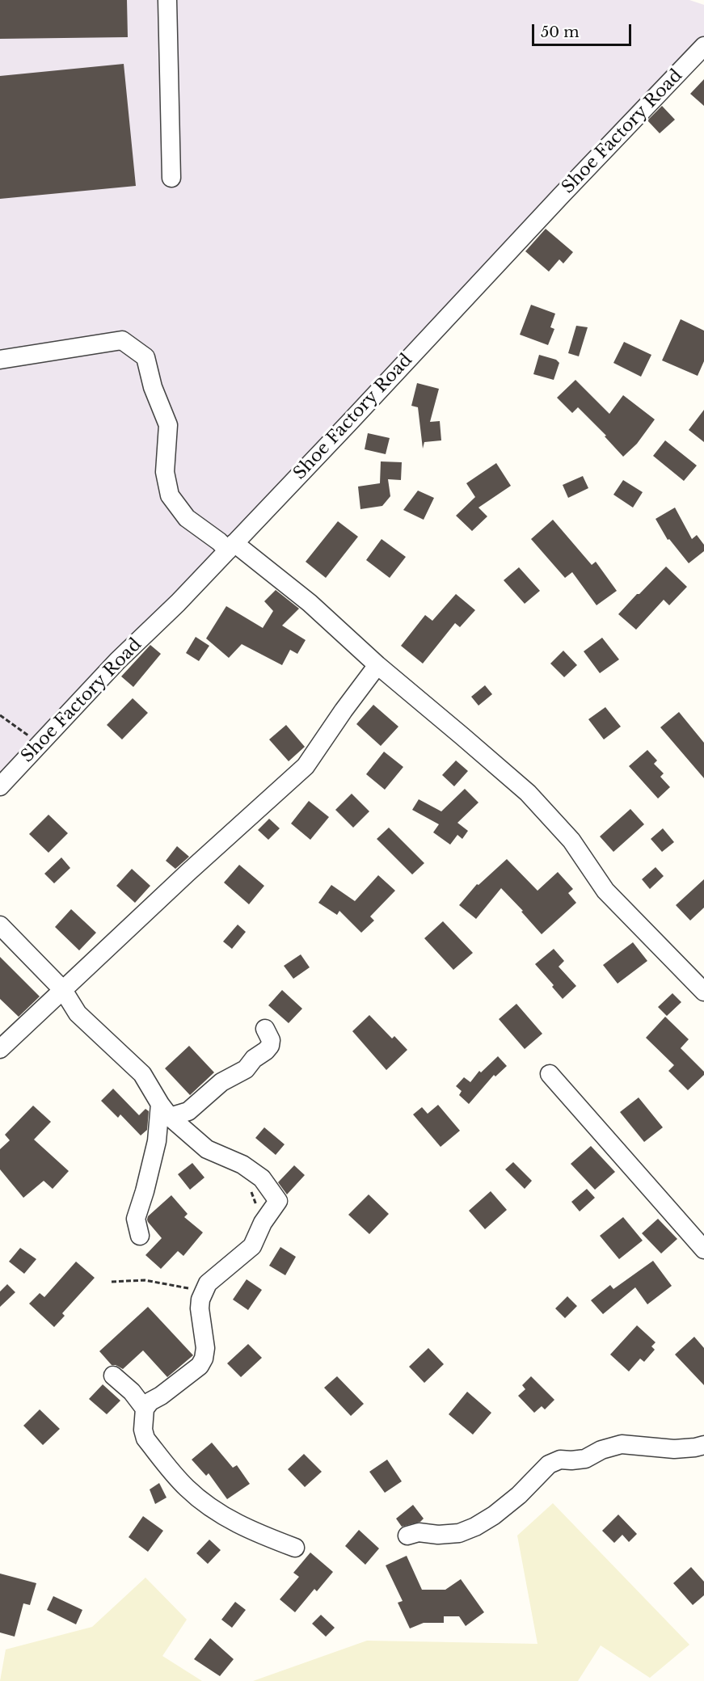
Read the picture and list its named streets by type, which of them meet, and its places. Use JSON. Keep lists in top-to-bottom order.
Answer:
{
  "streets": {
    "street": ["Shoe Factory Road"]
  },
  "scale_bar": "50 m"
}
